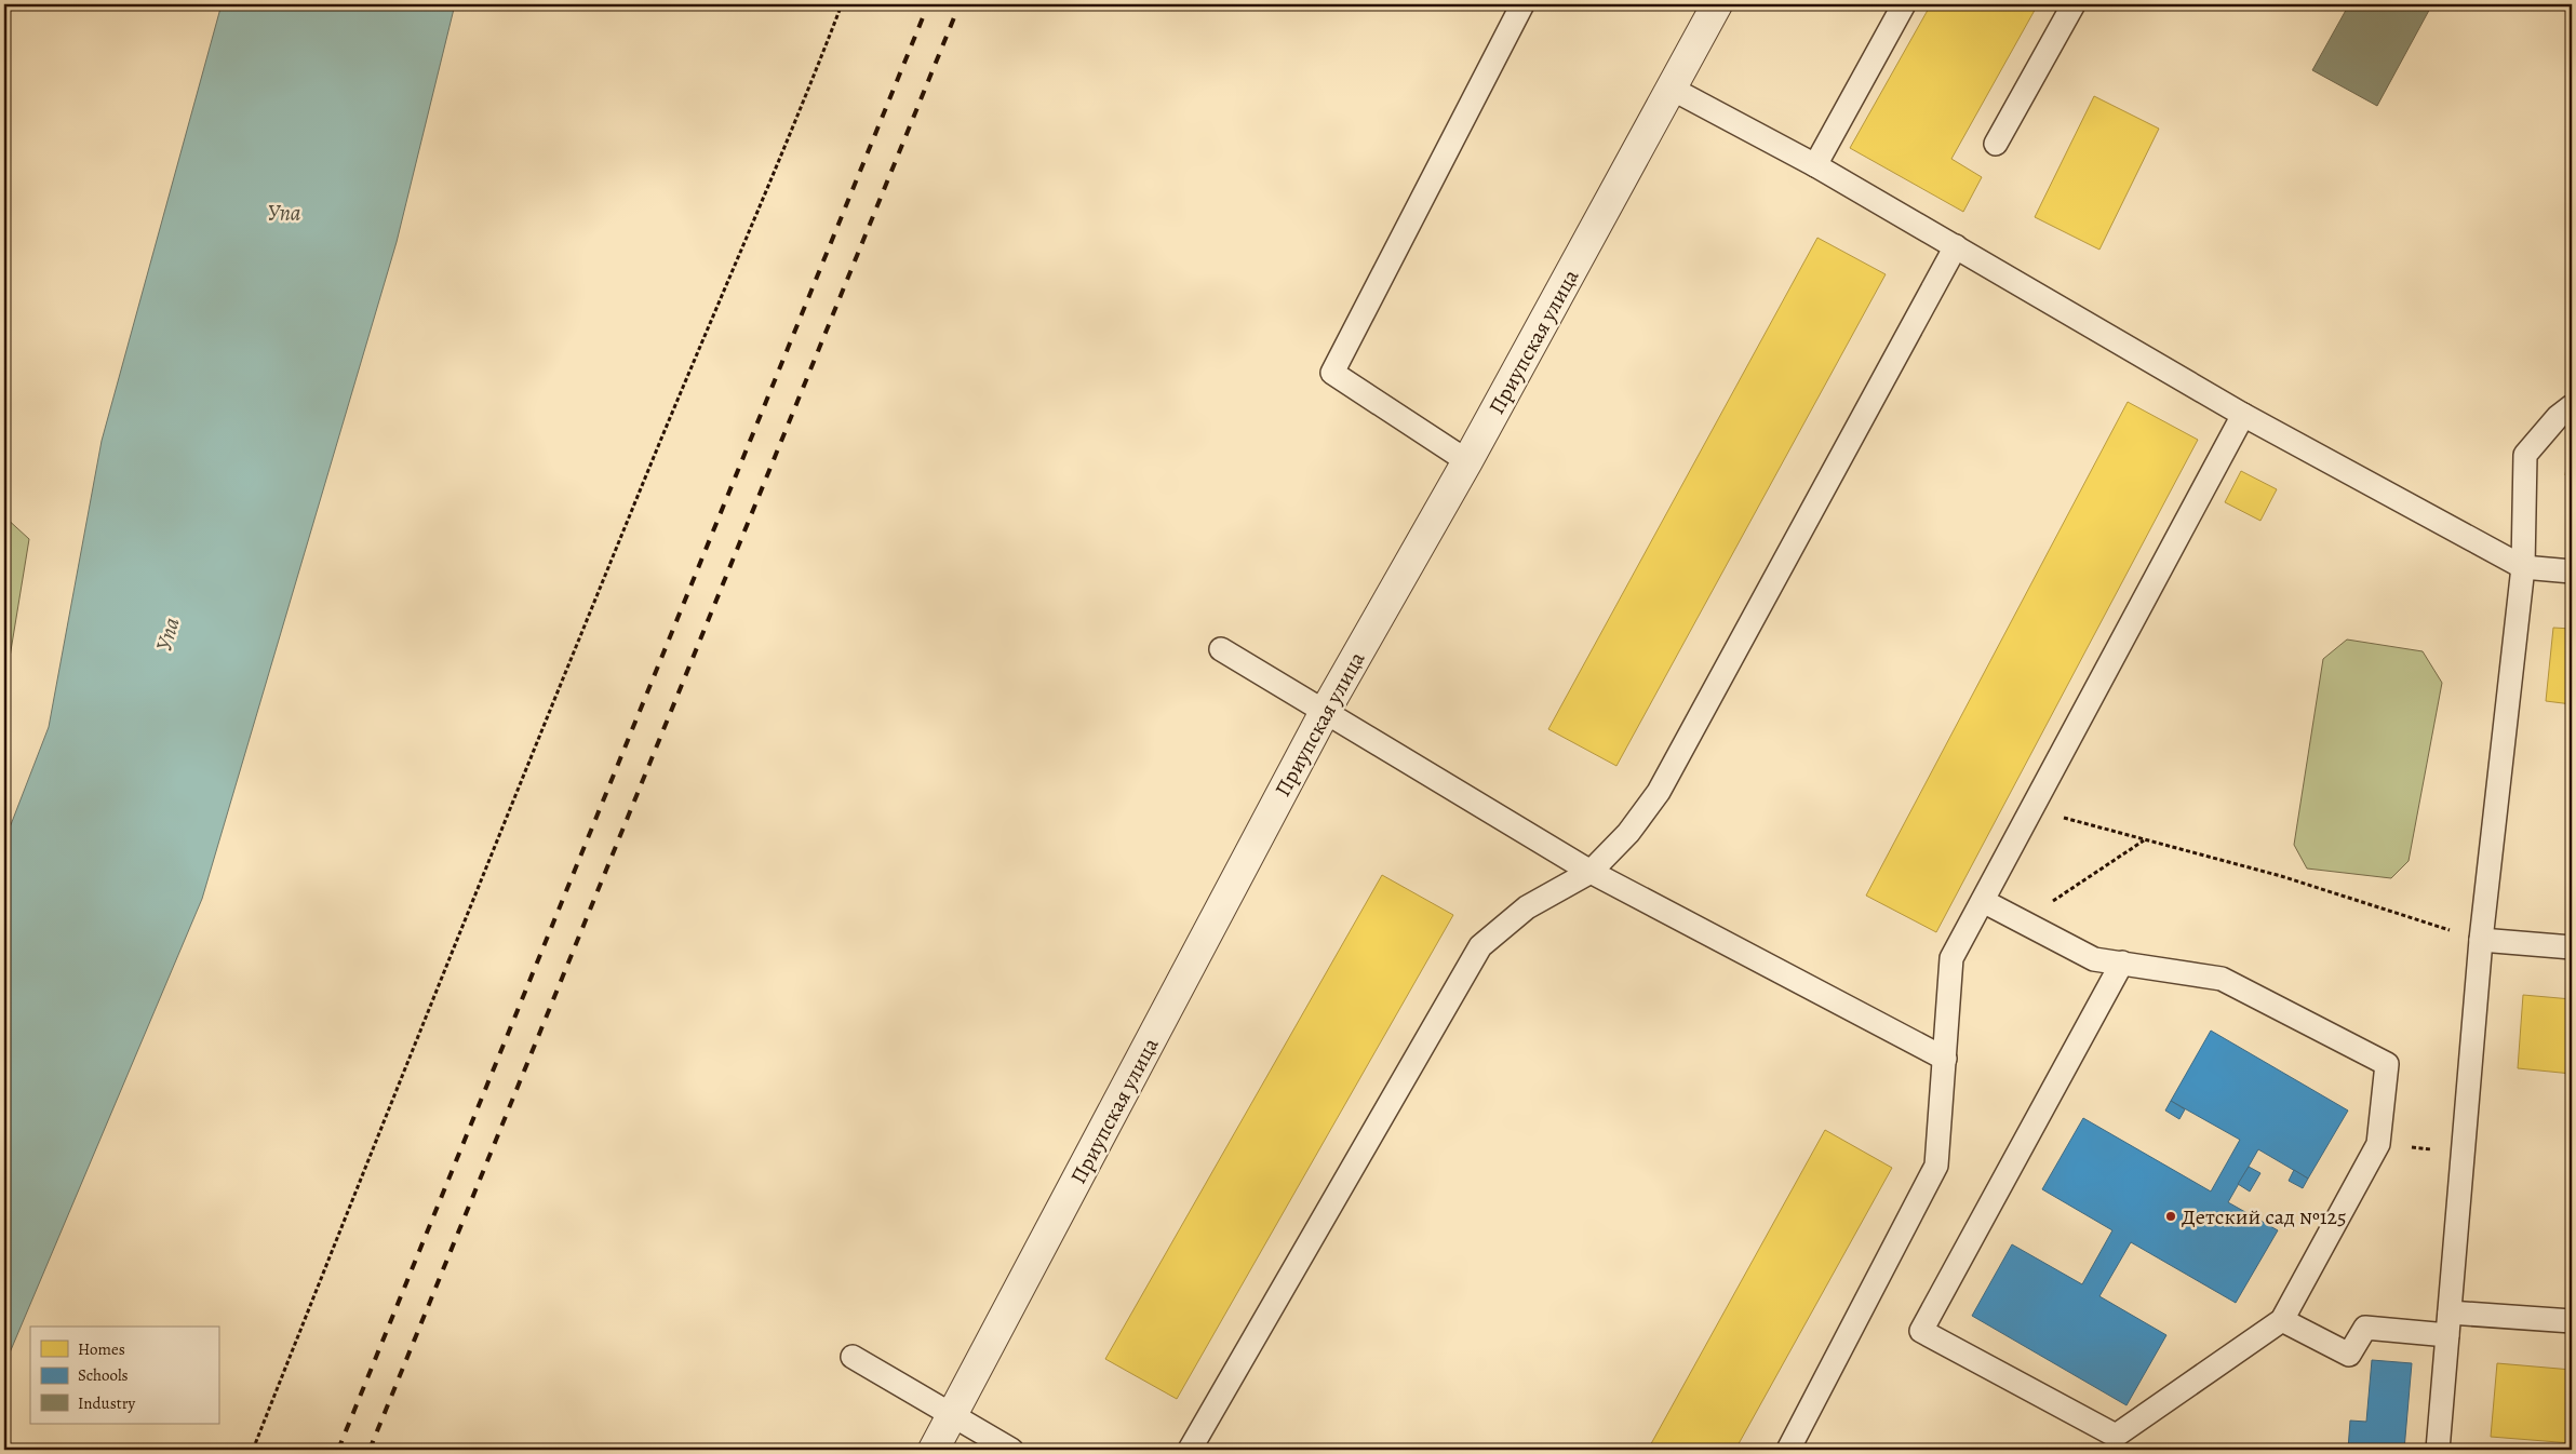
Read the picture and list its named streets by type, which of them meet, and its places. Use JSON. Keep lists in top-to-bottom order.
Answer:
{
  "streets": {
    "street": ["Приупская улица"]
  },
  "water": ["Упа"],
  "places": ["Детский сад №125"],
  "legend": ["Homes", "Schools", "Industry"]
}
